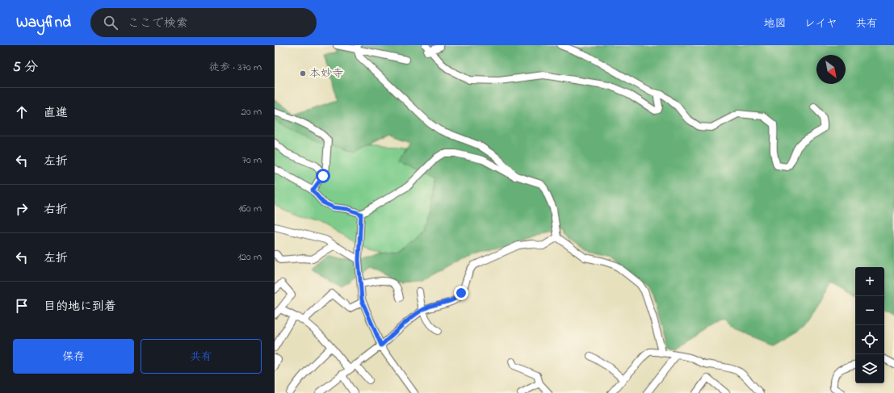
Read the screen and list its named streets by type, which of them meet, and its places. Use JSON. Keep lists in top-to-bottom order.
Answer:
{
  "places": ["本妙寺"],
  "north": "bottom right",
  "page": {
    "header": "Wayfind",
    "search": "ここで検索",
    "nav": ["地図", "レイヤ", "共有"],
    "heading": ["5 分", "徒歩 · 370 m"],
    "list": [
      ["直進", "20 m"],
      ["左折", "70 m"],
      ["右折", "160 m"],
      ["左折", "120 m"],
      "目的地に到着"
    ],
    "map_buttons": ["+", "−"],
    "buttons": ["保存", "共有"]
  }
}
